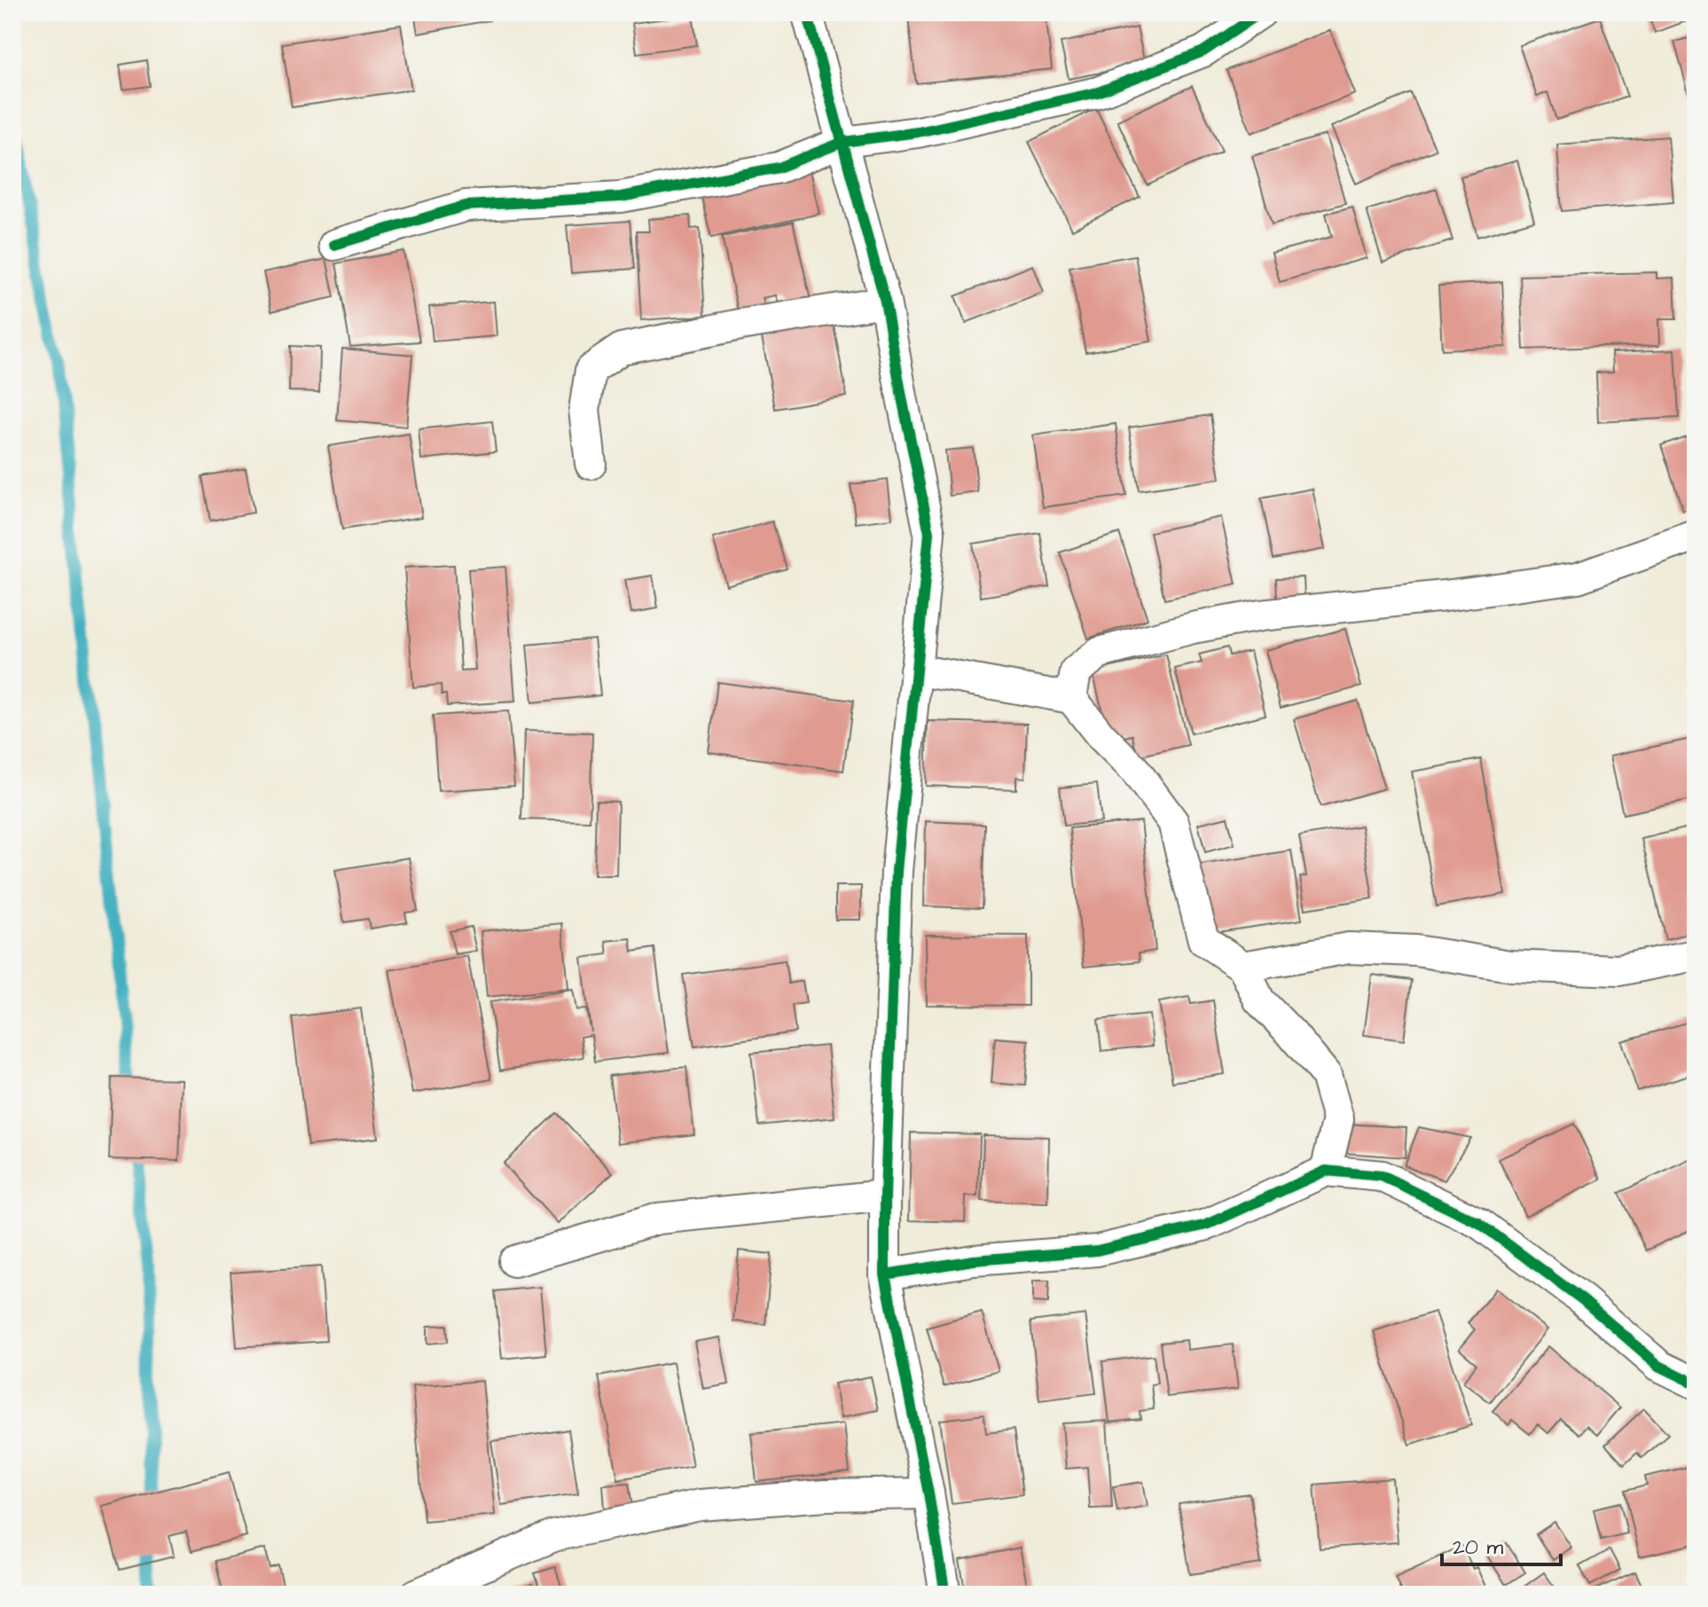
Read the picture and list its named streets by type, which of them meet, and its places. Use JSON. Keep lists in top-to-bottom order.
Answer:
{
  "scale_bar": "20 m"
}
